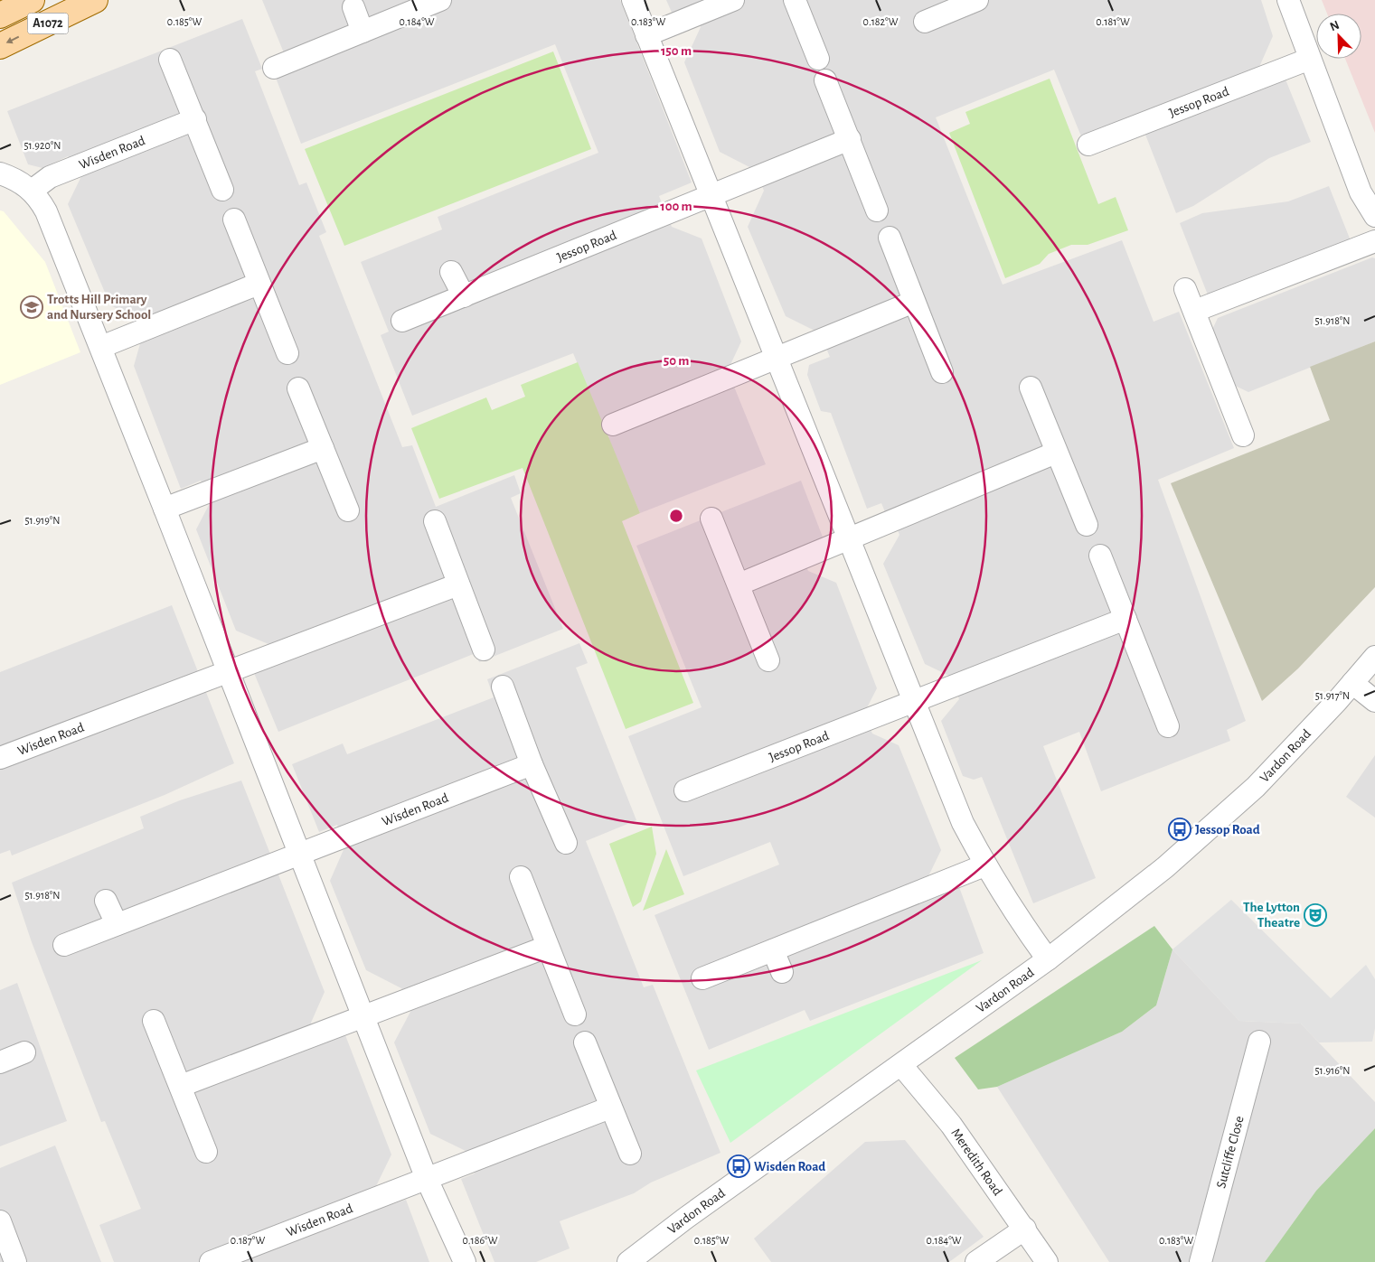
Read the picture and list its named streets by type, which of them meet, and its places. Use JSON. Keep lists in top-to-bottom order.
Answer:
{
  "streets": {
    "main road": ["A1072"],
    "street": [
      "Jessop Road",
      "Wisden Road",
      "Vardon Road",
      "Sutcliffe Close",
      "Meredith Road"
    ]
  },
  "crossings": [
    ["Vardon Road", "Meredith Road"]
  ],
  "places": {
    "school or university": ["Trotts Hill Primary and Nursery School"],
    "bus stop": ["Jessop Road", "Wisden Road"],
    "theatre": ["The Lytton Theatre"]
  },
  "north": "top left",
  "coordinates": [
    "0.185°W",
    "0.184°W",
    "0.183°W",
    "0.182°W",
    "0.181°W",
    "51.920°N",
    "51.918°N",
    "51.919°N",
    "51.917°N",
    "51.916°N",
    "0.187°W",
    "0.186°W"
  ],
  "rings": ["150 m", "100 m", "50 m"]
}
